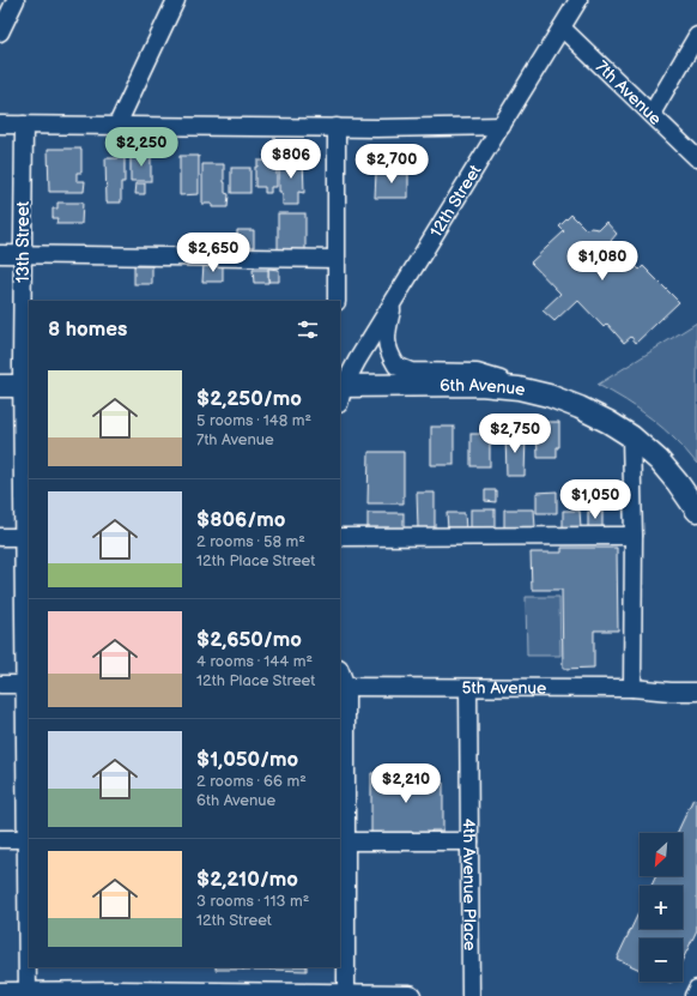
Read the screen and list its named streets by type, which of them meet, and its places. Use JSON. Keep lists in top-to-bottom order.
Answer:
{
  "streets": {
    "main road": ["6th Avenue"],
    "street": [
      "7th Avenue",
      "12th Street",
      "13th Street",
      "5th Avenue",
      "4th Avenue Place"
    ]
  },
  "crossings": [
    ["7th Avenue", "12th Street"],
    ["12th Street", "6th Avenue"],
    ["5th Avenue", "4th Avenue Place"]
  ],
  "north": "bottom left",
  "page": {
    "price": [
      "$2,250",
      "$806",
      "$2,700",
      "$2,650",
      "$1,080",
      "$2,750",
      "$1,050",
      "$2,210"
    ],
    "heading": "8 homes",
    "list": [
      {
        "name": "$2,250/mo",
        "note": "5 rooms · 148 m² · 7th Avenue"
      },
      {
        "name": "$806/mo",
        "note": "2 rooms · 58 m² · 12th Place Street"
      },
      {
        "name": "$2,650/mo",
        "note": "4 rooms · 144 m² · 12th Place Street"
      },
      {
        "name": "$1,050/mo",
        "note": "2 rooms · 66 m² · 6th Avenue"
      },
      {
        "name": "$2,210/mo",
        "note": "3 rooms · 113 m² · 12th Street"
      }
    ],
    "map_buttons": ["+", "−"]
  }
}
